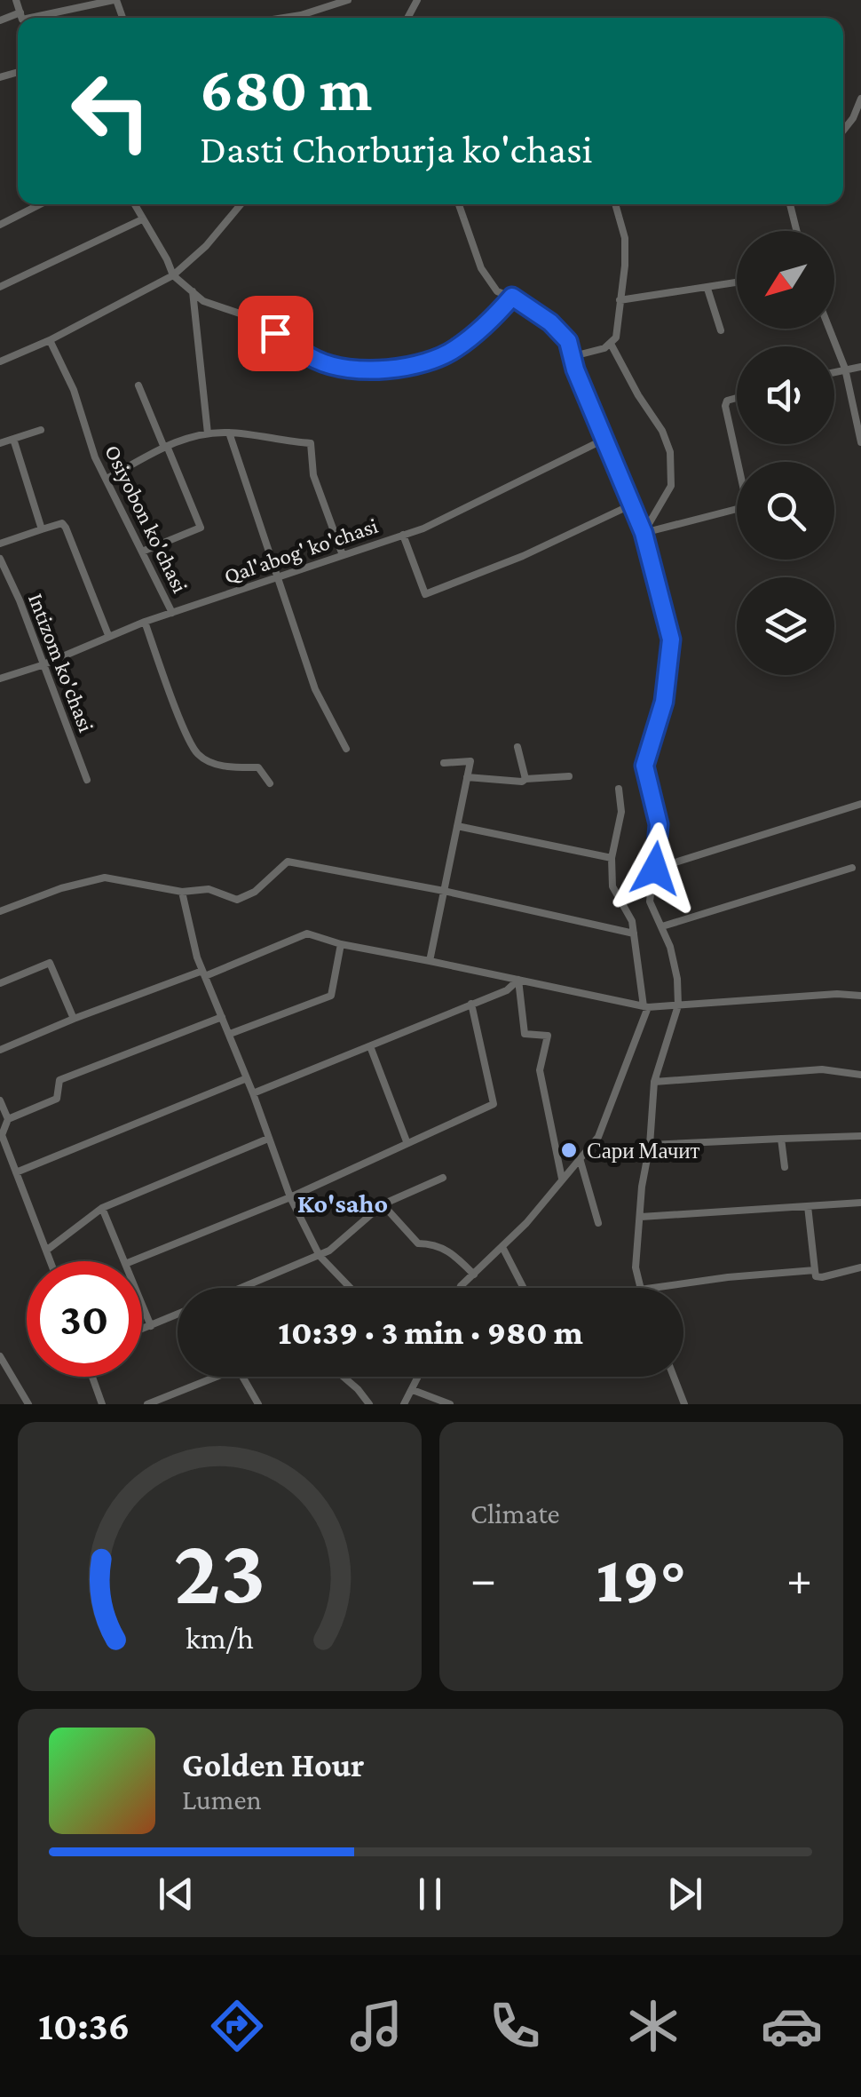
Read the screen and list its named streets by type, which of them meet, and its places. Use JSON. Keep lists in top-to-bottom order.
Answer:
{
  "streets": {
    "street": ["Osiyobon ko'chasi", "Qal'abog' ko'chasi", "Intizom ko'chasi"]
  },
  "crossings": [
    ["Osiyobon ko'chasi", "Qal'abog' ko'chasi"],
    ["Qal'abog' ko'chasi", "Intizom ko'chasi"]
  ],
  "districts": ["Ko'saho"],
  "places": ["Сари Мачит"],
  "north": "bottom left",
  "page": {
    "turn": ["680 m", "Dasti Chorburja ko'chasi"],
    "limit": "30",
    "trip": "10:39 · 3 min · 980 m",
    "tile": "Climate",
    "heat": ["−", "19°", "+"],
    "song": ["Golden Hour", "Lumen"],
    "tabs": "10:36",
    "gauge": ["23", "km/h"]
  }
}
